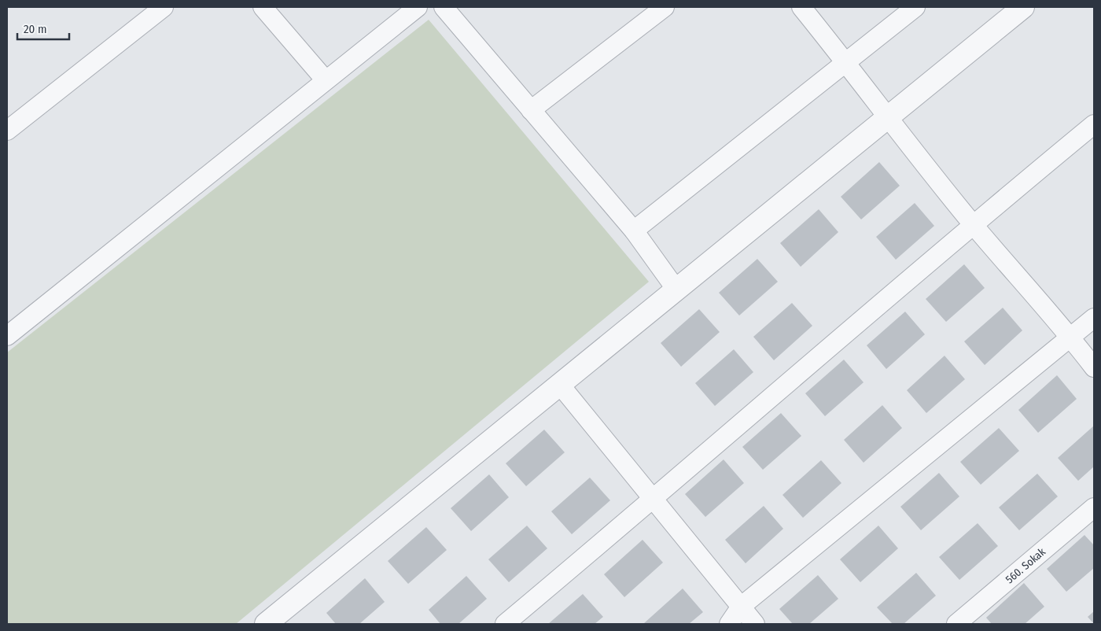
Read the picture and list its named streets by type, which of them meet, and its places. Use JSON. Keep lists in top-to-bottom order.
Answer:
{
  "streets": {
    "street": ["560. Sokak"]
  },
  "scale_bar": "20 m"
}
